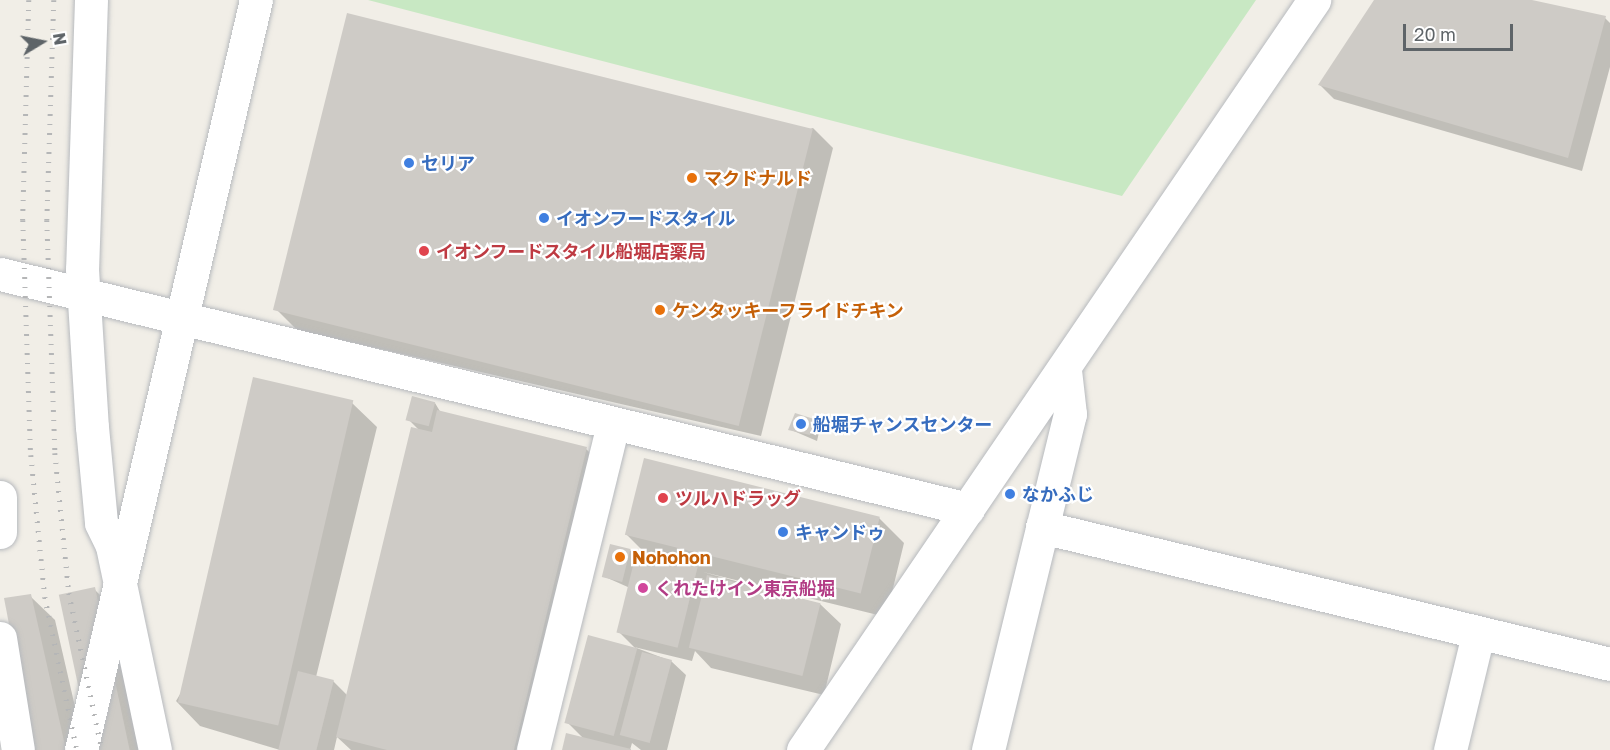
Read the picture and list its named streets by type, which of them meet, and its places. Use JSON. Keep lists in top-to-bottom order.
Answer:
{
  "places": [
    "セリア",
    "マクドナルド",
    "イオンフードスタイル",
    "イオンフードスタイル船堀店薬局",
    "ケンタッキーフライドチキン",
    "船堀チャンスセンター",
    "なかふじ",
    "ツルハドラッグ",
    "キャンドゥ",
    "Nohohon",
    "くれたけイン東京船堀"
  ],
  "scale_bar": "20 m",
  "north": "right"
}
